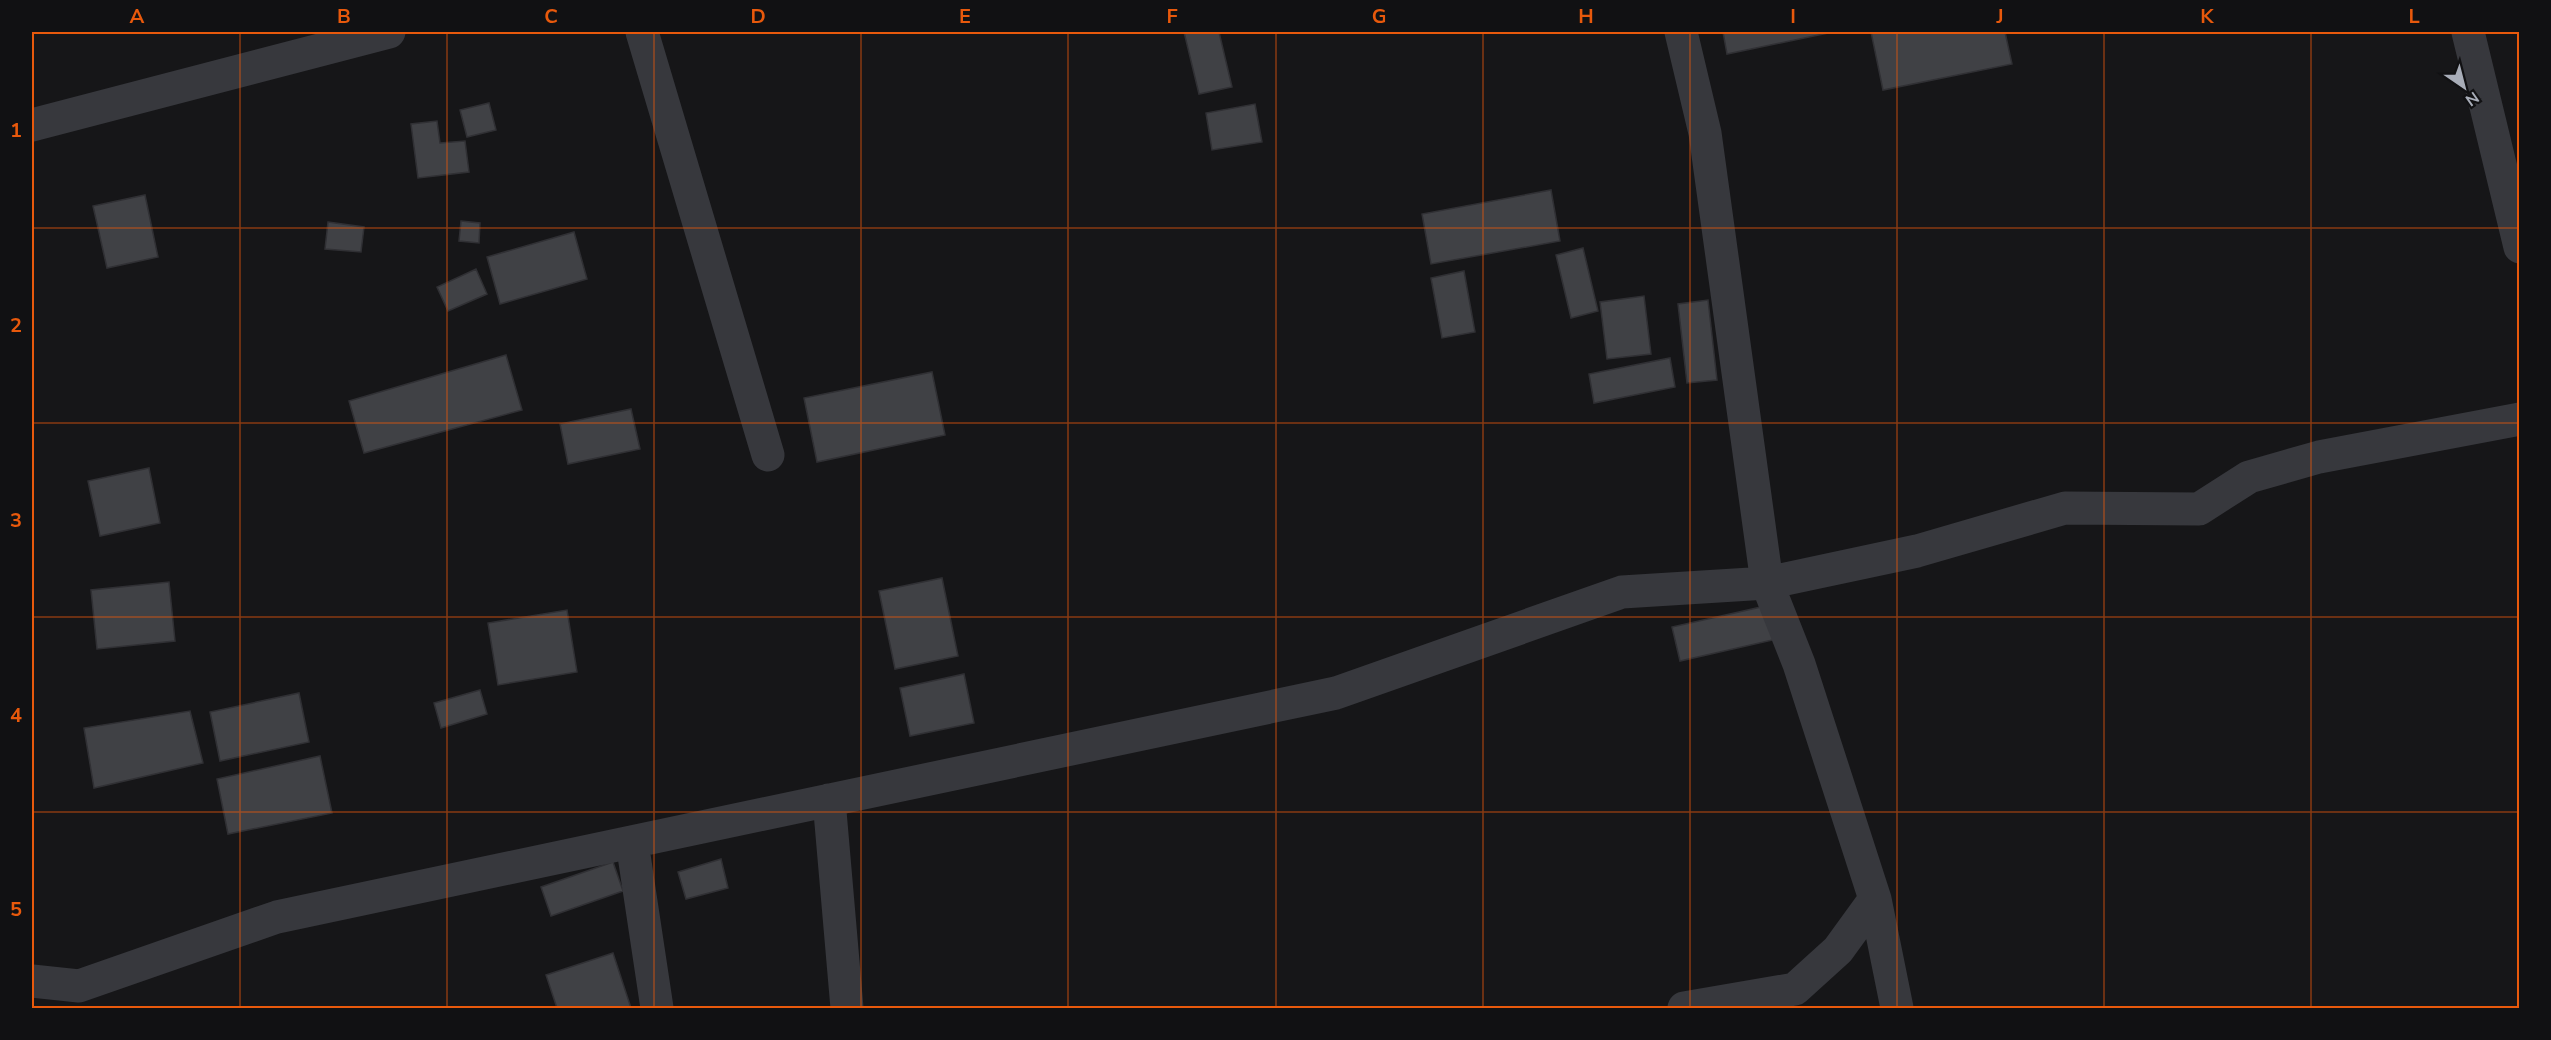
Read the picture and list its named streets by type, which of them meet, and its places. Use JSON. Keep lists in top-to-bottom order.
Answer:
{
  "north": "bottom right",
  "grid": {
    "columns": [
      "A",
      "B",
      "C",
      "D",
      "E",
      "F",
      "G",
      "H",
      "I",
      "J",
      "K",
      "L"
    ],
    "rows": [
      "1",
      "2",
      "3",
      "4",
      "5"
    ]
  }
}
